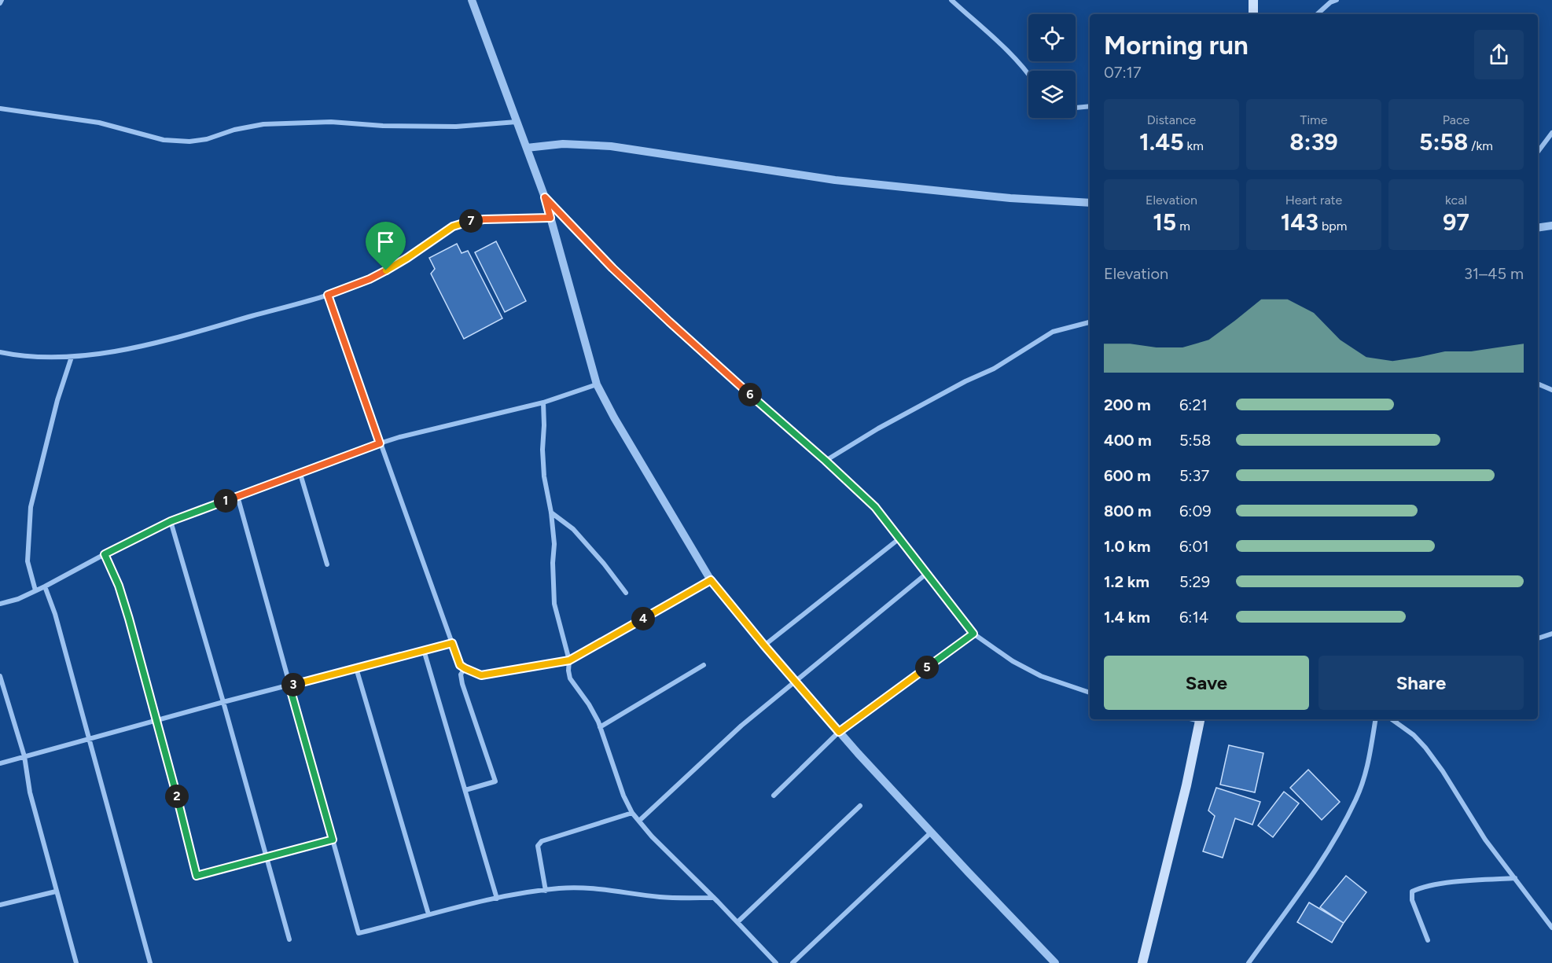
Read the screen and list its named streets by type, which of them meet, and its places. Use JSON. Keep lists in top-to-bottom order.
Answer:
{
  "page": {
    "heading": ["Morning run", "07:17"],
    "stats": [
      ["Distance", "1.45 km"],
      ["Time", "8:39"],
      ["Pace", "5:58 /km"],
      ["Elevation", "15 m"],
      ["Heart rate", "143 bpm"],
      ["kcal", "97"]
    ],
    "pins": [
      "7",
      "6",
      "1",
      "4",
      "5",
      "3",
      "2"
    ],
    "chart": ["Elevation", "31–45 m"],
    "list": [
      {
        "name": "200 m",
        "note": "6:21"
      },
      {
        "name": "400 m",
        "note": "5:58"
      },
      {
        "name": "600 m",
        "note": "5:37"
      },
      {
        "name": "800 m",
        "note": "6:09"
      },
      {
        "name": "1.0 km",
        "note": "6:01"
      },
      {
        "name": "1.2 km",
        "note": "5:29"
      },
      {
        "name": "1.4 km",
        "note": "6:14"
      }
    ],
    "buttons": ["Save", "Share"]
  }
}
